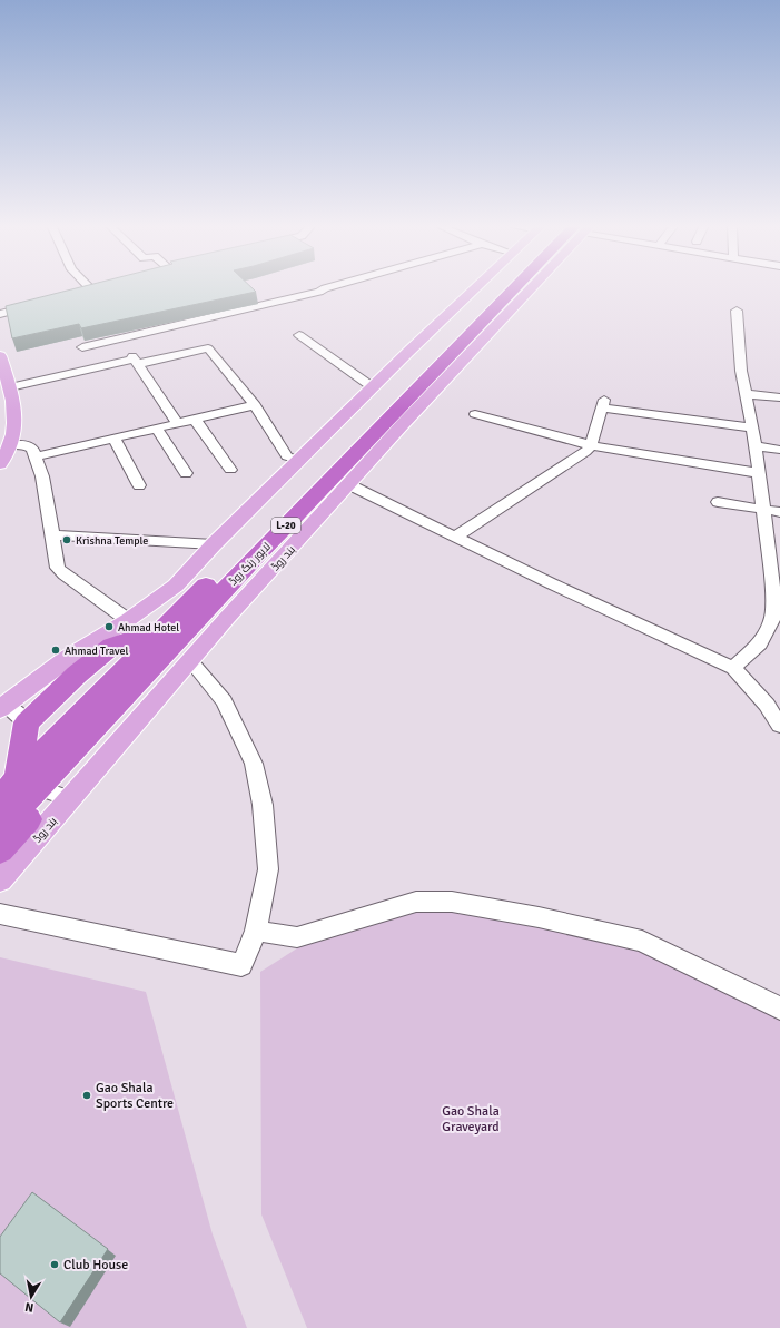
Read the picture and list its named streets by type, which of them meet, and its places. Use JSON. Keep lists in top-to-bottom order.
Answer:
{
  "streets": {
    "highway": ["L-20", "لاہور رنگ روڈ"],
    "main road": ["بند روڈ"]
  },
  "parks": ["Gao Shala Graveyard"],
  "places": [
    "Krishna Temple",
    "Ahmad Hotel",
    "Ahmad Travel",
    "Gao Shala Sports Centre",
    "Club House"
  ],
  "north": "bottom"
}
